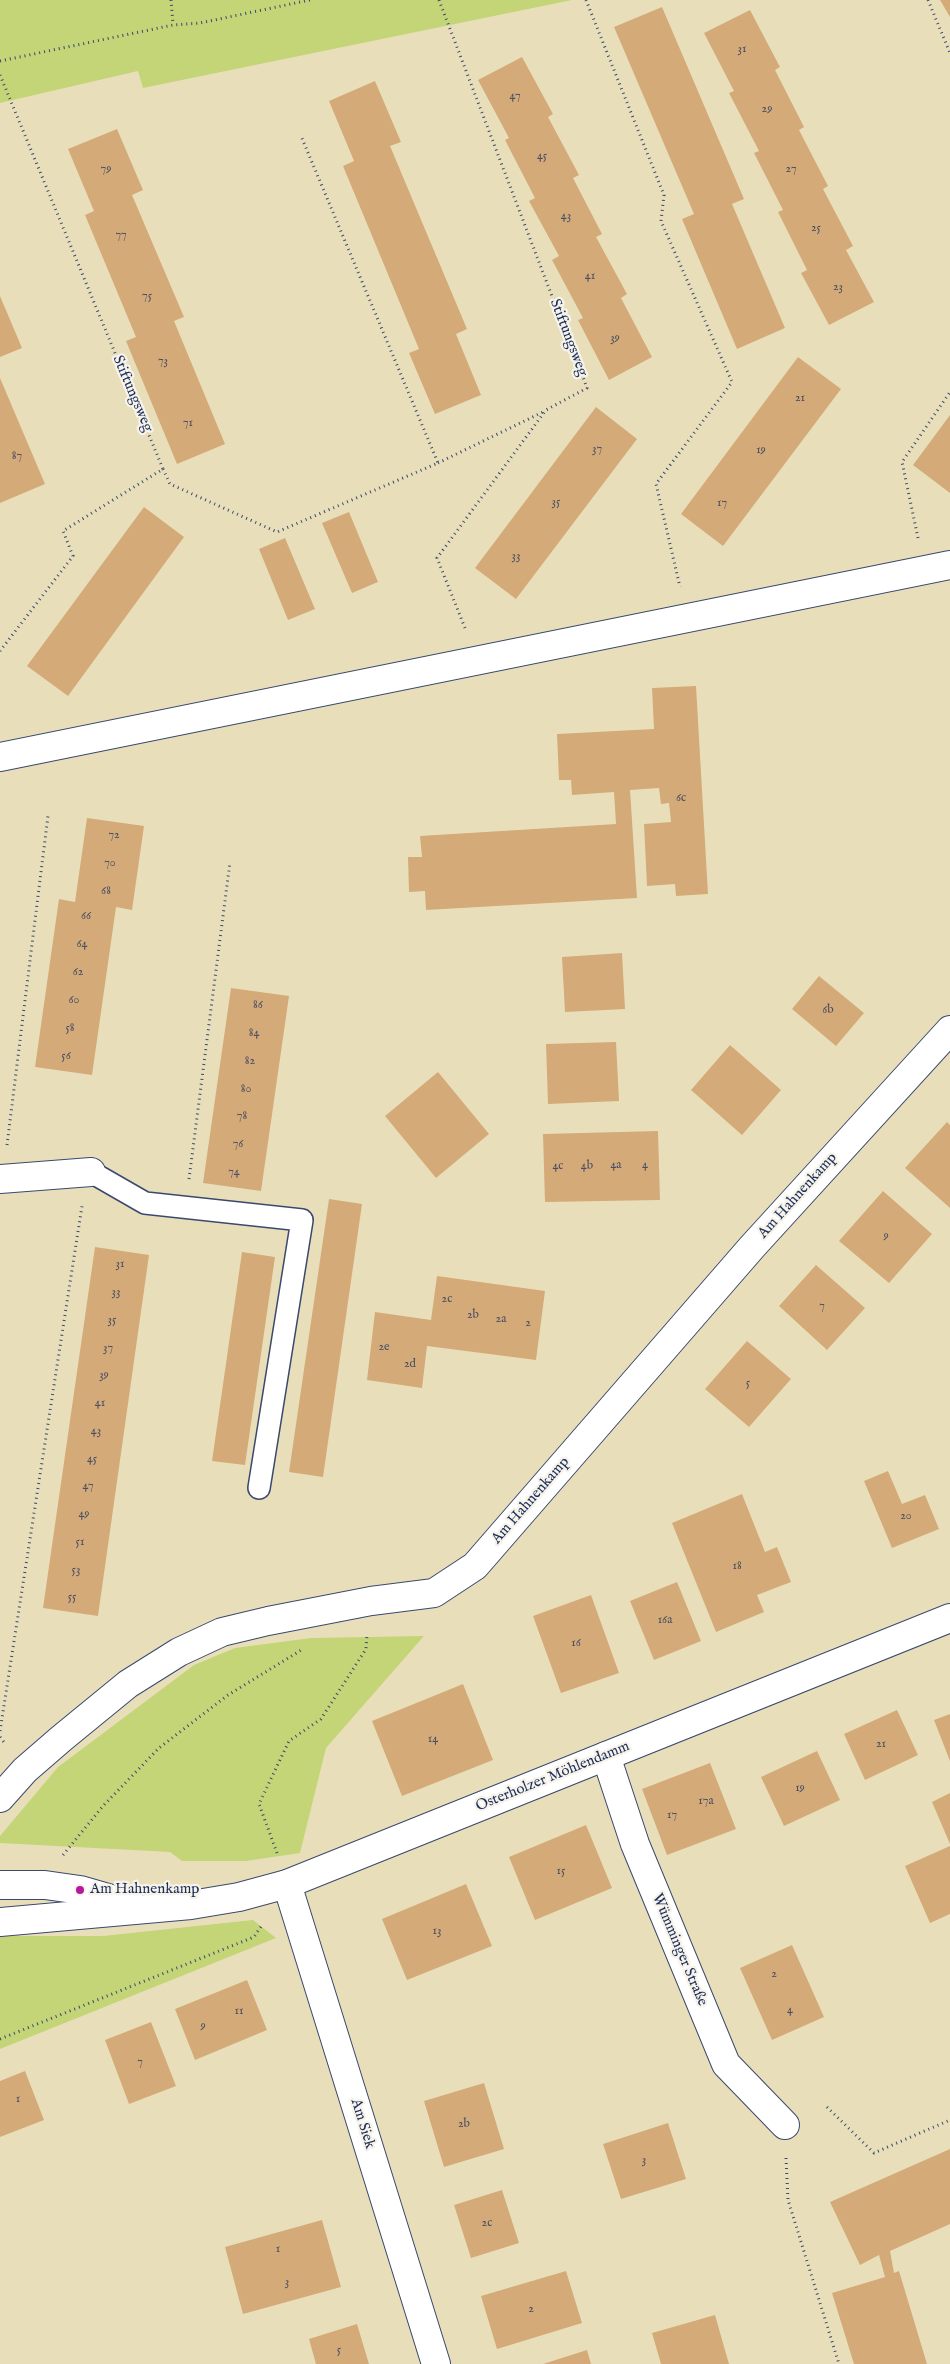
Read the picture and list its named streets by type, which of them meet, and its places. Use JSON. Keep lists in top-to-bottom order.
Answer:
{
  "streets": {
    "street": [
      "Am Hahnenkamp",
      "Osterholzer Möhlendamm",
      "Wümminger Straße",
      "Am Siek"
    ],
    "path": ["Stiftungsweg"]
  },
  "crossings": [
    ["Osterholzer Möhlendamm", "Wümminger Straße"],
    ["Osterholzer Möhlendamm", "Am Siek"]
  ],
  "places": ["Am Hahnenkamp"],
  "house_numbers": [
    "31",
    "47",
    "29",
    "45",
    "79",
    "27",
    "43",
    "25",
    "77",
    "41",
    "23",
    "75",
    "39",
    "73",
    "21",
    "71",
    "37",
    "19",
    "87",
    "35",
    "17",
    "33",
    "6c",
    "72",
    "70",
    "68",
    "66",
    "64",
    "62",
    "60",
    "86",
    "6b",
    "58",
    "84",
    "56",
    "82",
    "80",
    "78",
    "76",
    "4a",
    "4",
    "4c",
    "4b",
    "74",
    "9",
    "31",
    "33",
    "2c",
    "7",
    "2b",
    "2a",
    "35",
    "2",
    "2e",
    "37",
    "2d",
    "39",
    "5",
    "41",
    "43",
    "45",
    "47",
    "49",
    "20",
    "51",
    "18",
    "53",
    "55",
    "16a",
    "16",
    "14",
    "21",
    "19",
    "17a",
    "17",
    "15",
    "13",
    "2",
    "4",
    "11",
    "9",
    "7",
    "1",
    "2b",
    "3",
    "2c",
    "1",
    "3",
    "2",
    "5"
  ]
}
